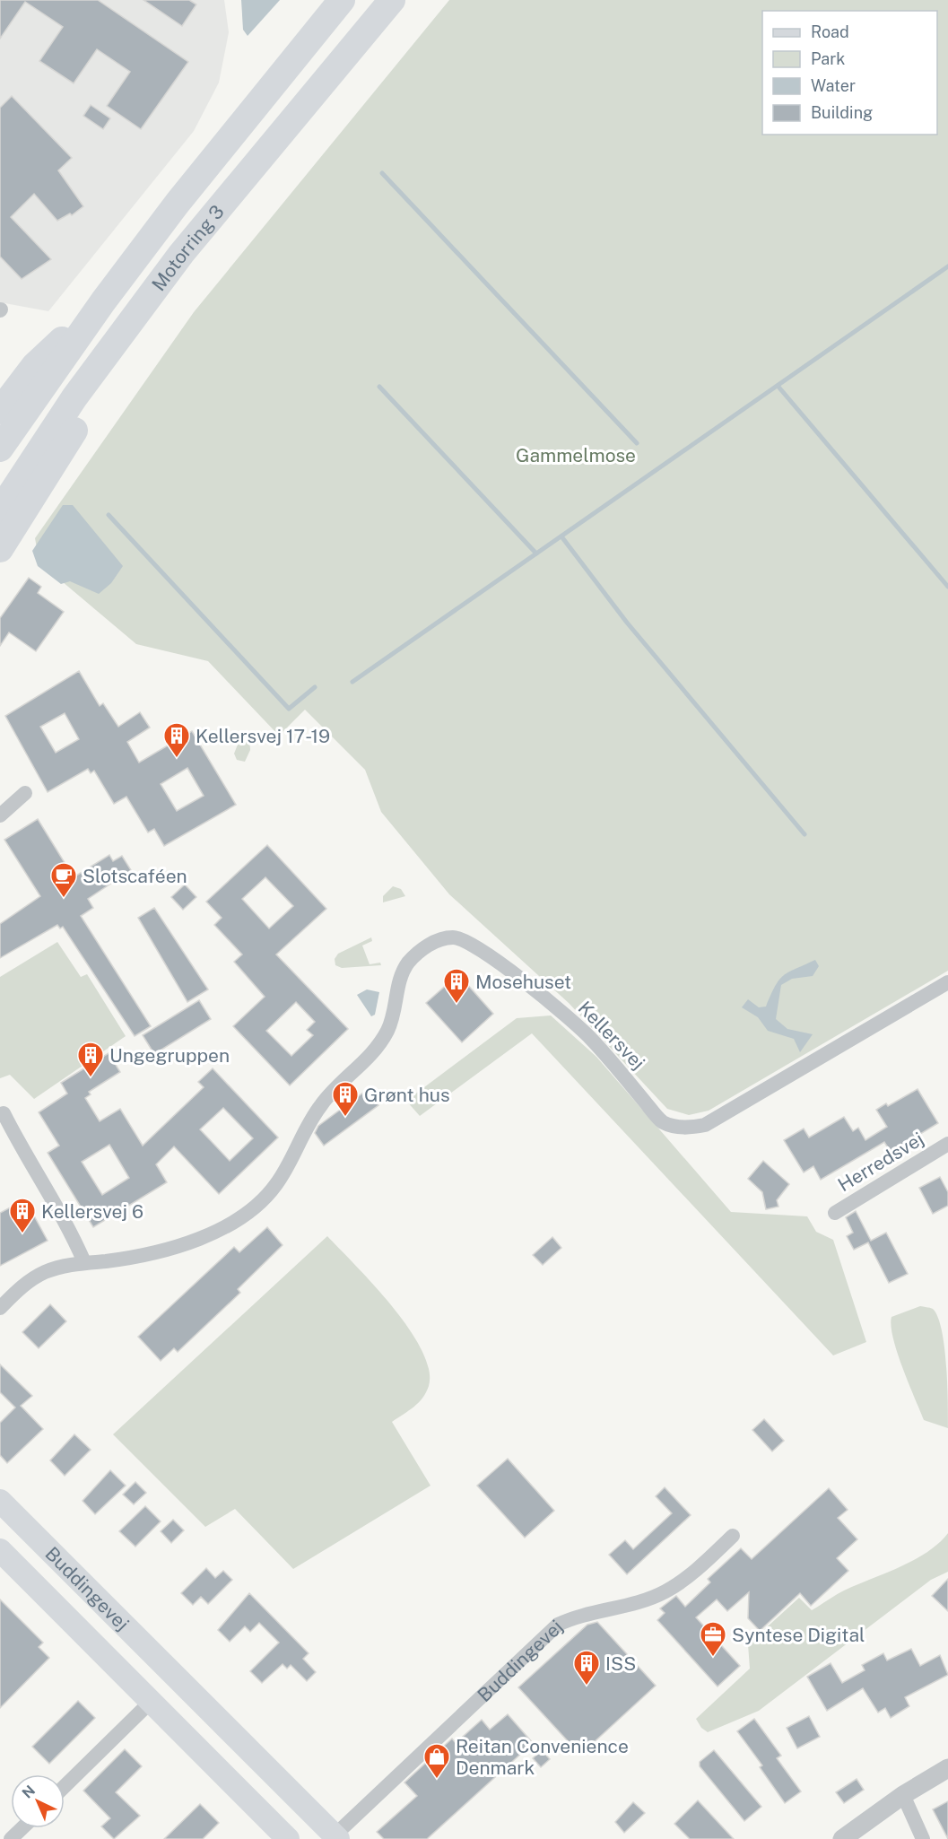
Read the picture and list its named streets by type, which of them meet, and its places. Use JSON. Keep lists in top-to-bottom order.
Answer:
{
  "streets": {
    "highway": ["Motorring 3"],
    "main road": ["Buddingevej"],
    "street": ["Kellersvej", "Herredsvej"]
  },
  "parks": ["Gammelmose"],
  "places": {
    "building": [
      "Kellersvej 17-19",
      "Mosehuset",
      "Ungegruppen",
      "Grønt hus",
      "Kellersvej 6",
      "ISS"
    ],
    "cafe": ["Slotscaféen"],
    "office": ["Syntese Digital"],
    "shop": ["Reitan Convenience Denmark"]
  },
  "legend": [
    "Road",
    "Park",
    "Water",
    "Building"
  ],
  "north": "top left"
}
